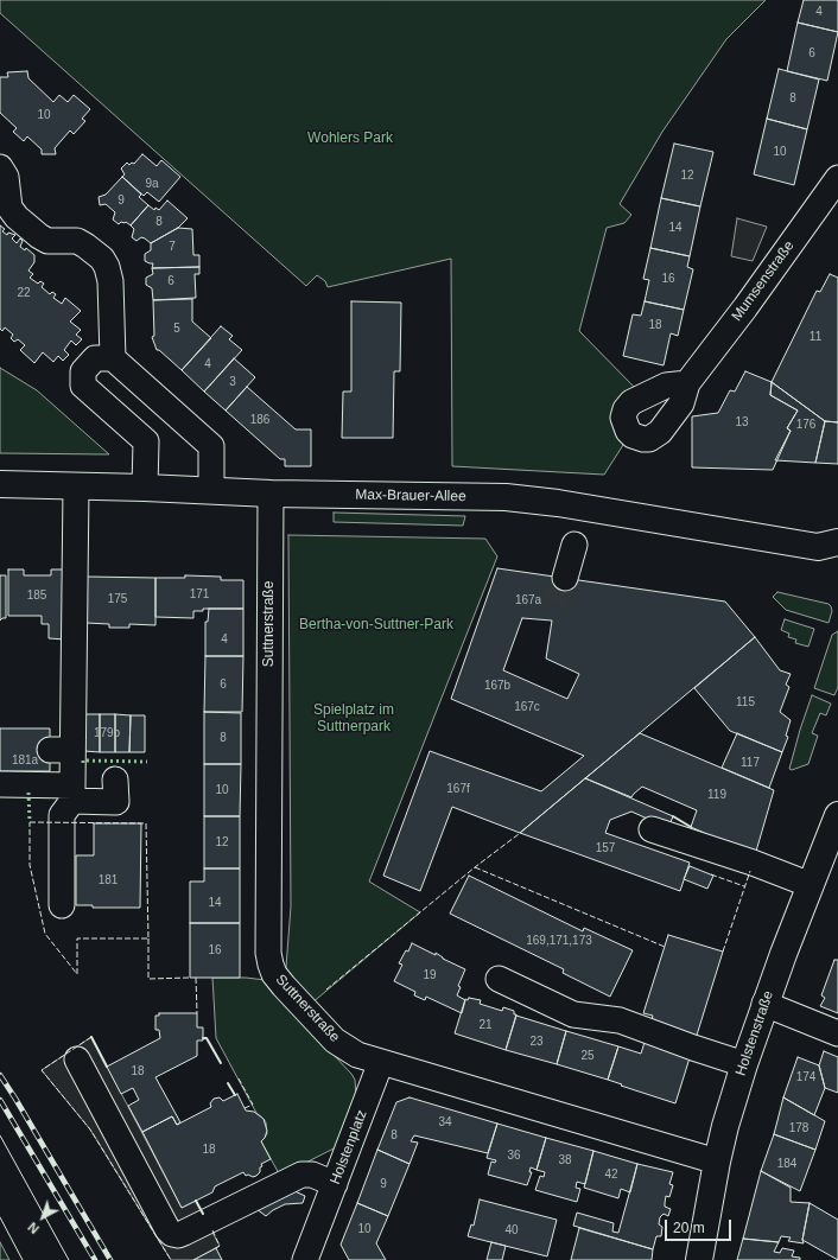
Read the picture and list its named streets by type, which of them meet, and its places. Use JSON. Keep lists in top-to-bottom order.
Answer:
{
  "streets": {
    "main road": ["Max-Brauer-Allee", "Holstenstraße"],
    "street": ["Mumsenstraße", "Suttnerstraße", "Holstenplatz"]
  },
  "crossings": [
    ["Max-Brauer-Allee", "Suttnerstraße"],
    ["Suttnerstraße", "Holstenstraße"],
    ["Suttnerstraße", "Holstenplatz"]
  ],
  "parks": ["Wohlers Park", "Bertha-von-Suttner-Park", "Spielplatz im Suttnerpark"],
  "house_numbers": [
    "4",
    "6",
    "8",
    "10",
    "10",
    "12",
    "9a",
    "9",
    "8",
    "14",
    "7",
    "16",
    "6",
    "22",
    "18",
    "5",
    "11",
    "4",
    "3",
    "186",
    "13",
    "176",
    "171",
    "185",
    "175",
    "167a",
    "4",
    "6",
    "167b",
    "115",
    "167c",
    "179b",
    "8",
    "181a",
    "117",
    "167f",
    "10",
    "119",
    "12",
    "157",
    "181",
    "14",
    "169,171,173",
    "16",
    "19",
    "21",
    "23",
    "25",
    "18",
    "174",
    "34",
    "178",
    "8",
    "18",
    "36",
    "38",
    "184",
    "42",
    "9",
    "10",
    "40"
  ],
  "scale_bar": "20 m",
  "north": "bottom left"
}
